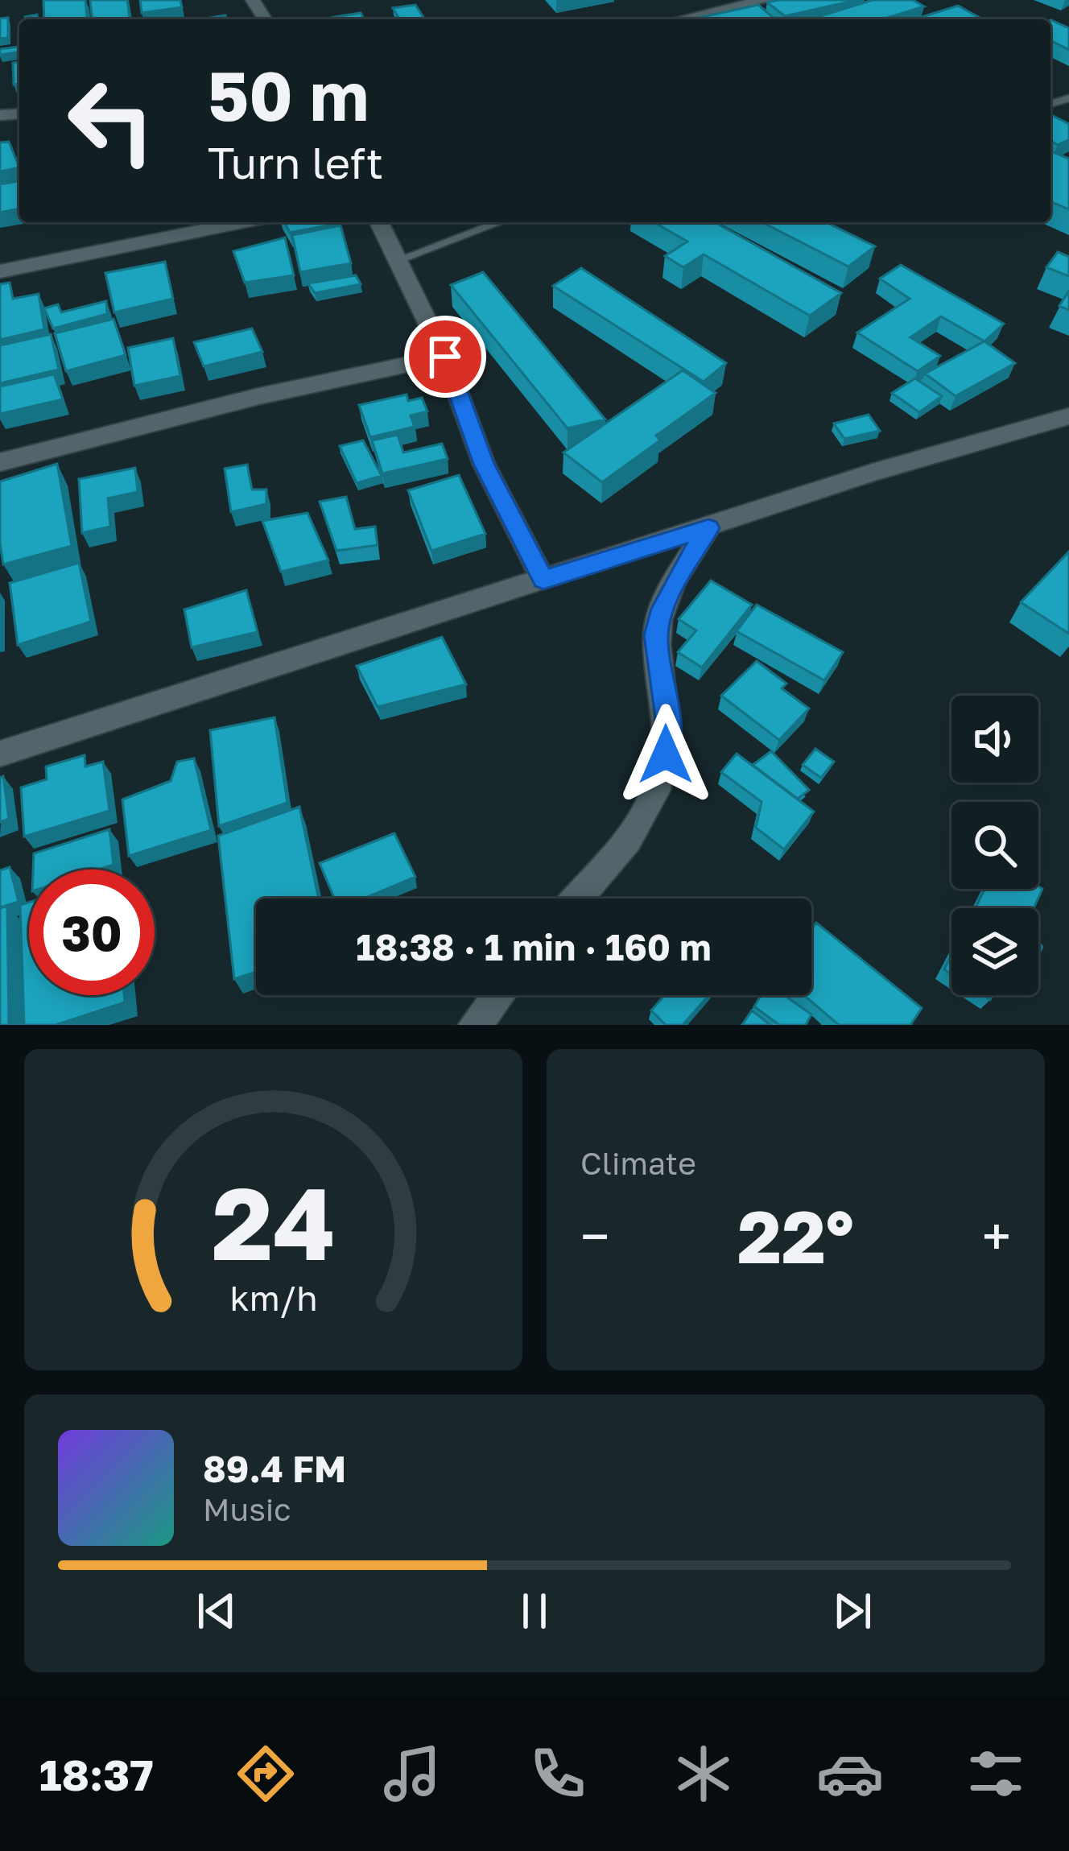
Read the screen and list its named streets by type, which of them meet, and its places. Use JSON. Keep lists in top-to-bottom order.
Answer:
{
  "page": {
    "turn": ["50 m", "Turn left"],
    "limit": "30",
    "trip": "18:38 · 1 min · 160 m",
    "tile": "Climate",
    "heat": ["−", "22°", "+"],
    "song": ["89.4 FM", "Music"],
    "tabs": "18:37",
    "gauge": ["24", "km/h"]
  }
}
